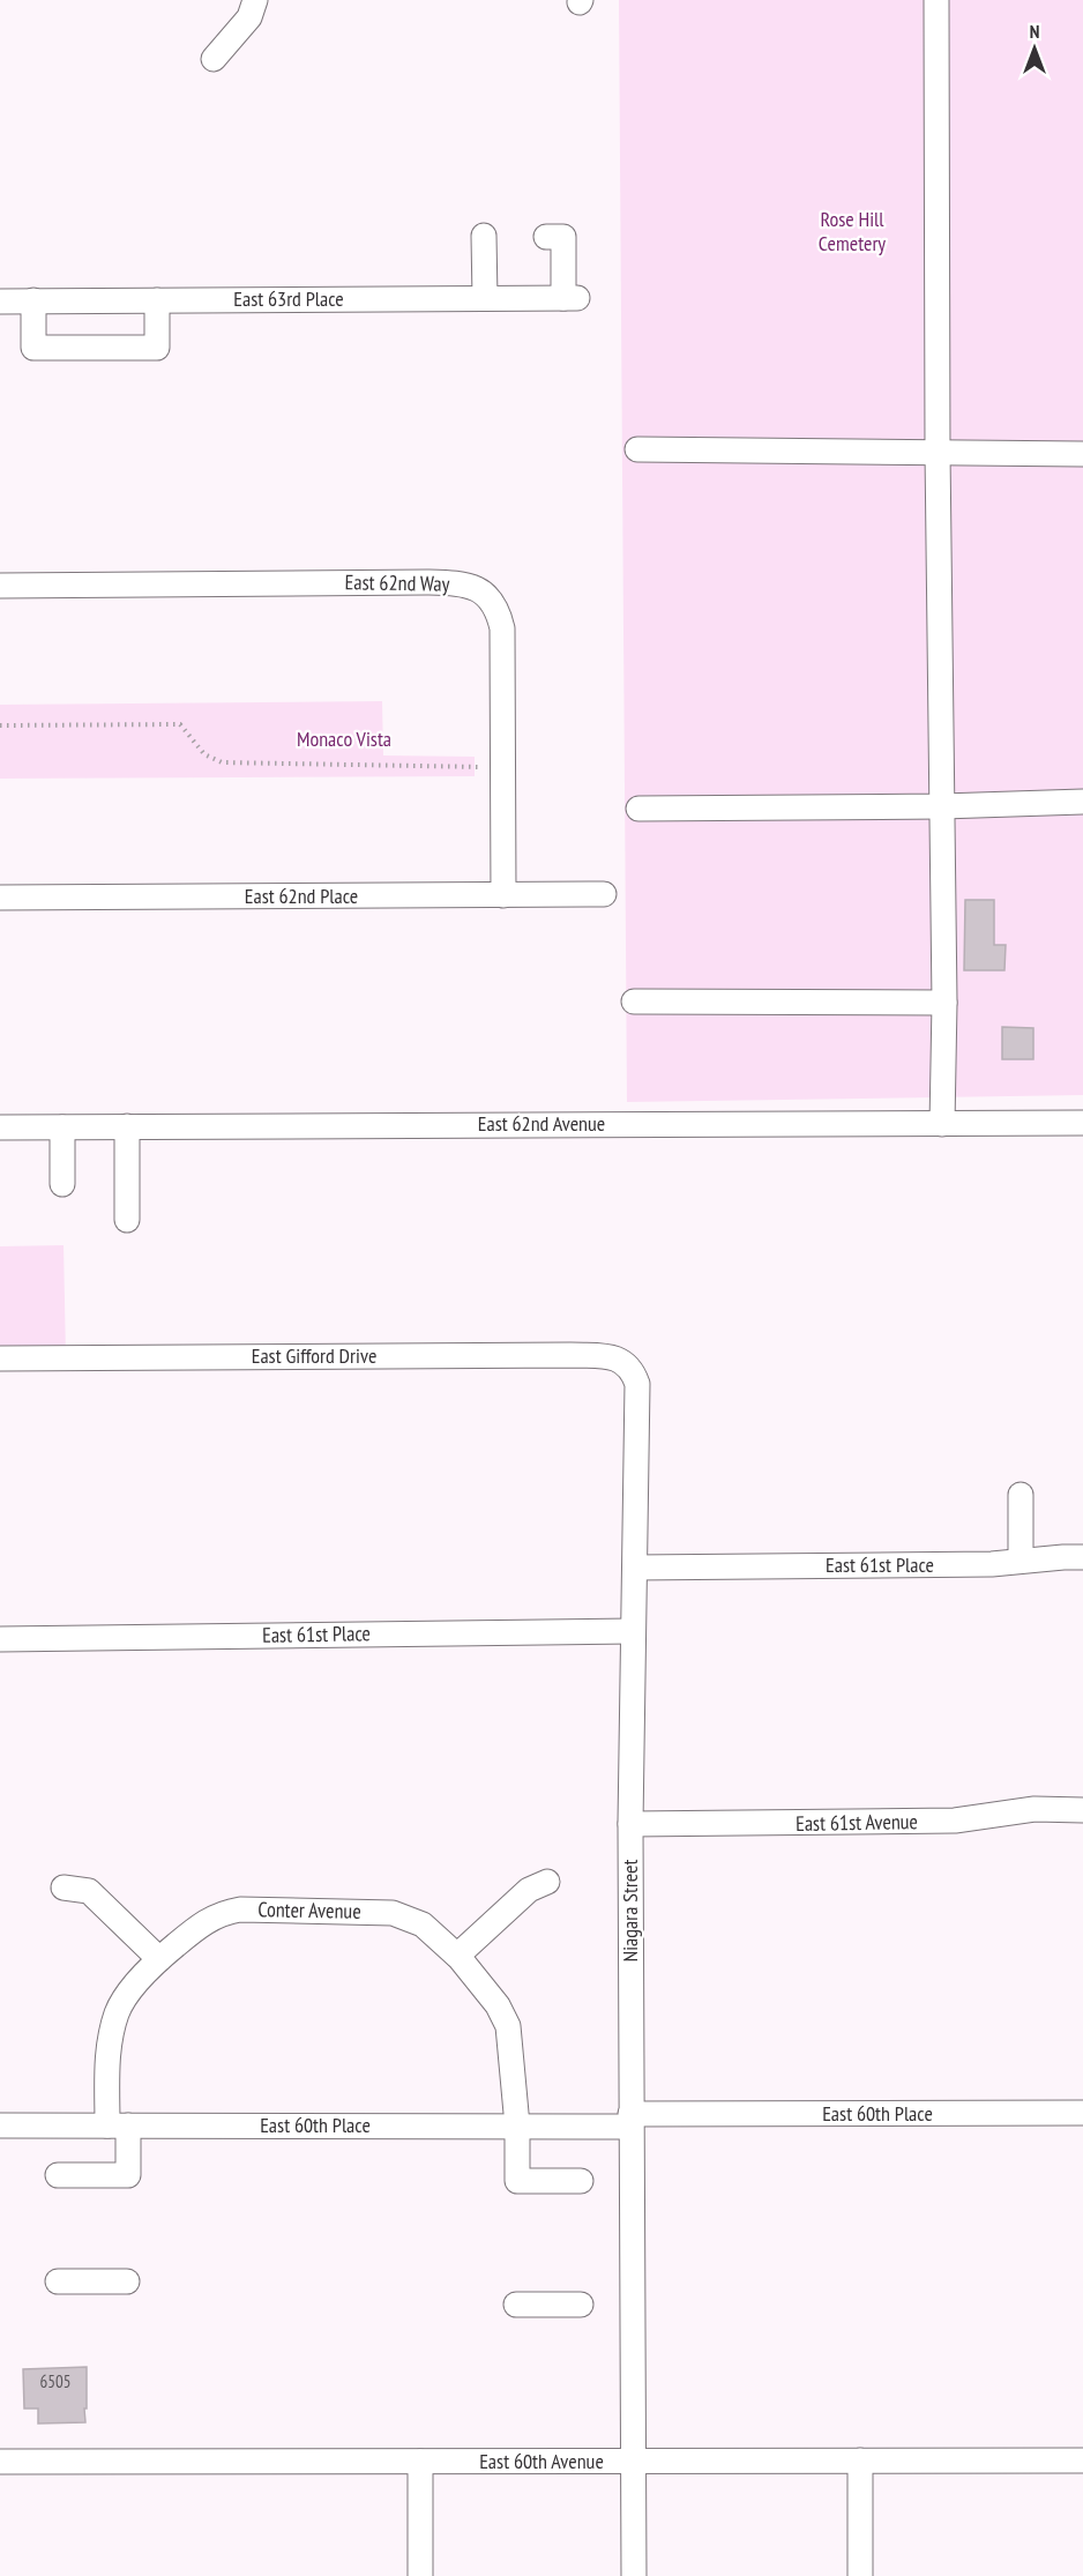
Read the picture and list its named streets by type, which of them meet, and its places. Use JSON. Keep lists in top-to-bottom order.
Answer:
{
  "streets": {
    "street": [
      "East 63rd Place",
      "East 62nd Way",
      "East 62nd Place",
      "East 62nd Avenue",
      "East Gifford Drive",
      "East 61st Place",
      "East 61st Avenue",
      "Conter Avenue",
      "Niagara Street",
      "East 60th Place",
      "East 60th Avenue"
    ]
  },
  "crossings": [
    ["East 62nd Way", "East 62nd Place"],
    ["East Gifford Drive", "Niagara Street"],
    ["East 61st Place", "Niagara Street"],
    ["East 61st Avenue", "Niagara Street"],
    ["Conter Avenue", "East 60th Place"],
    ["Niagara Street", "East 60th Place"],
    ["Niagara Street", "East 60th Avenue"]
  ],
  "parks": ["Rose Hill Cemetery", "Monaco Vista"],
  "house_numbers": ["6505"],
  "north": "top"
}
